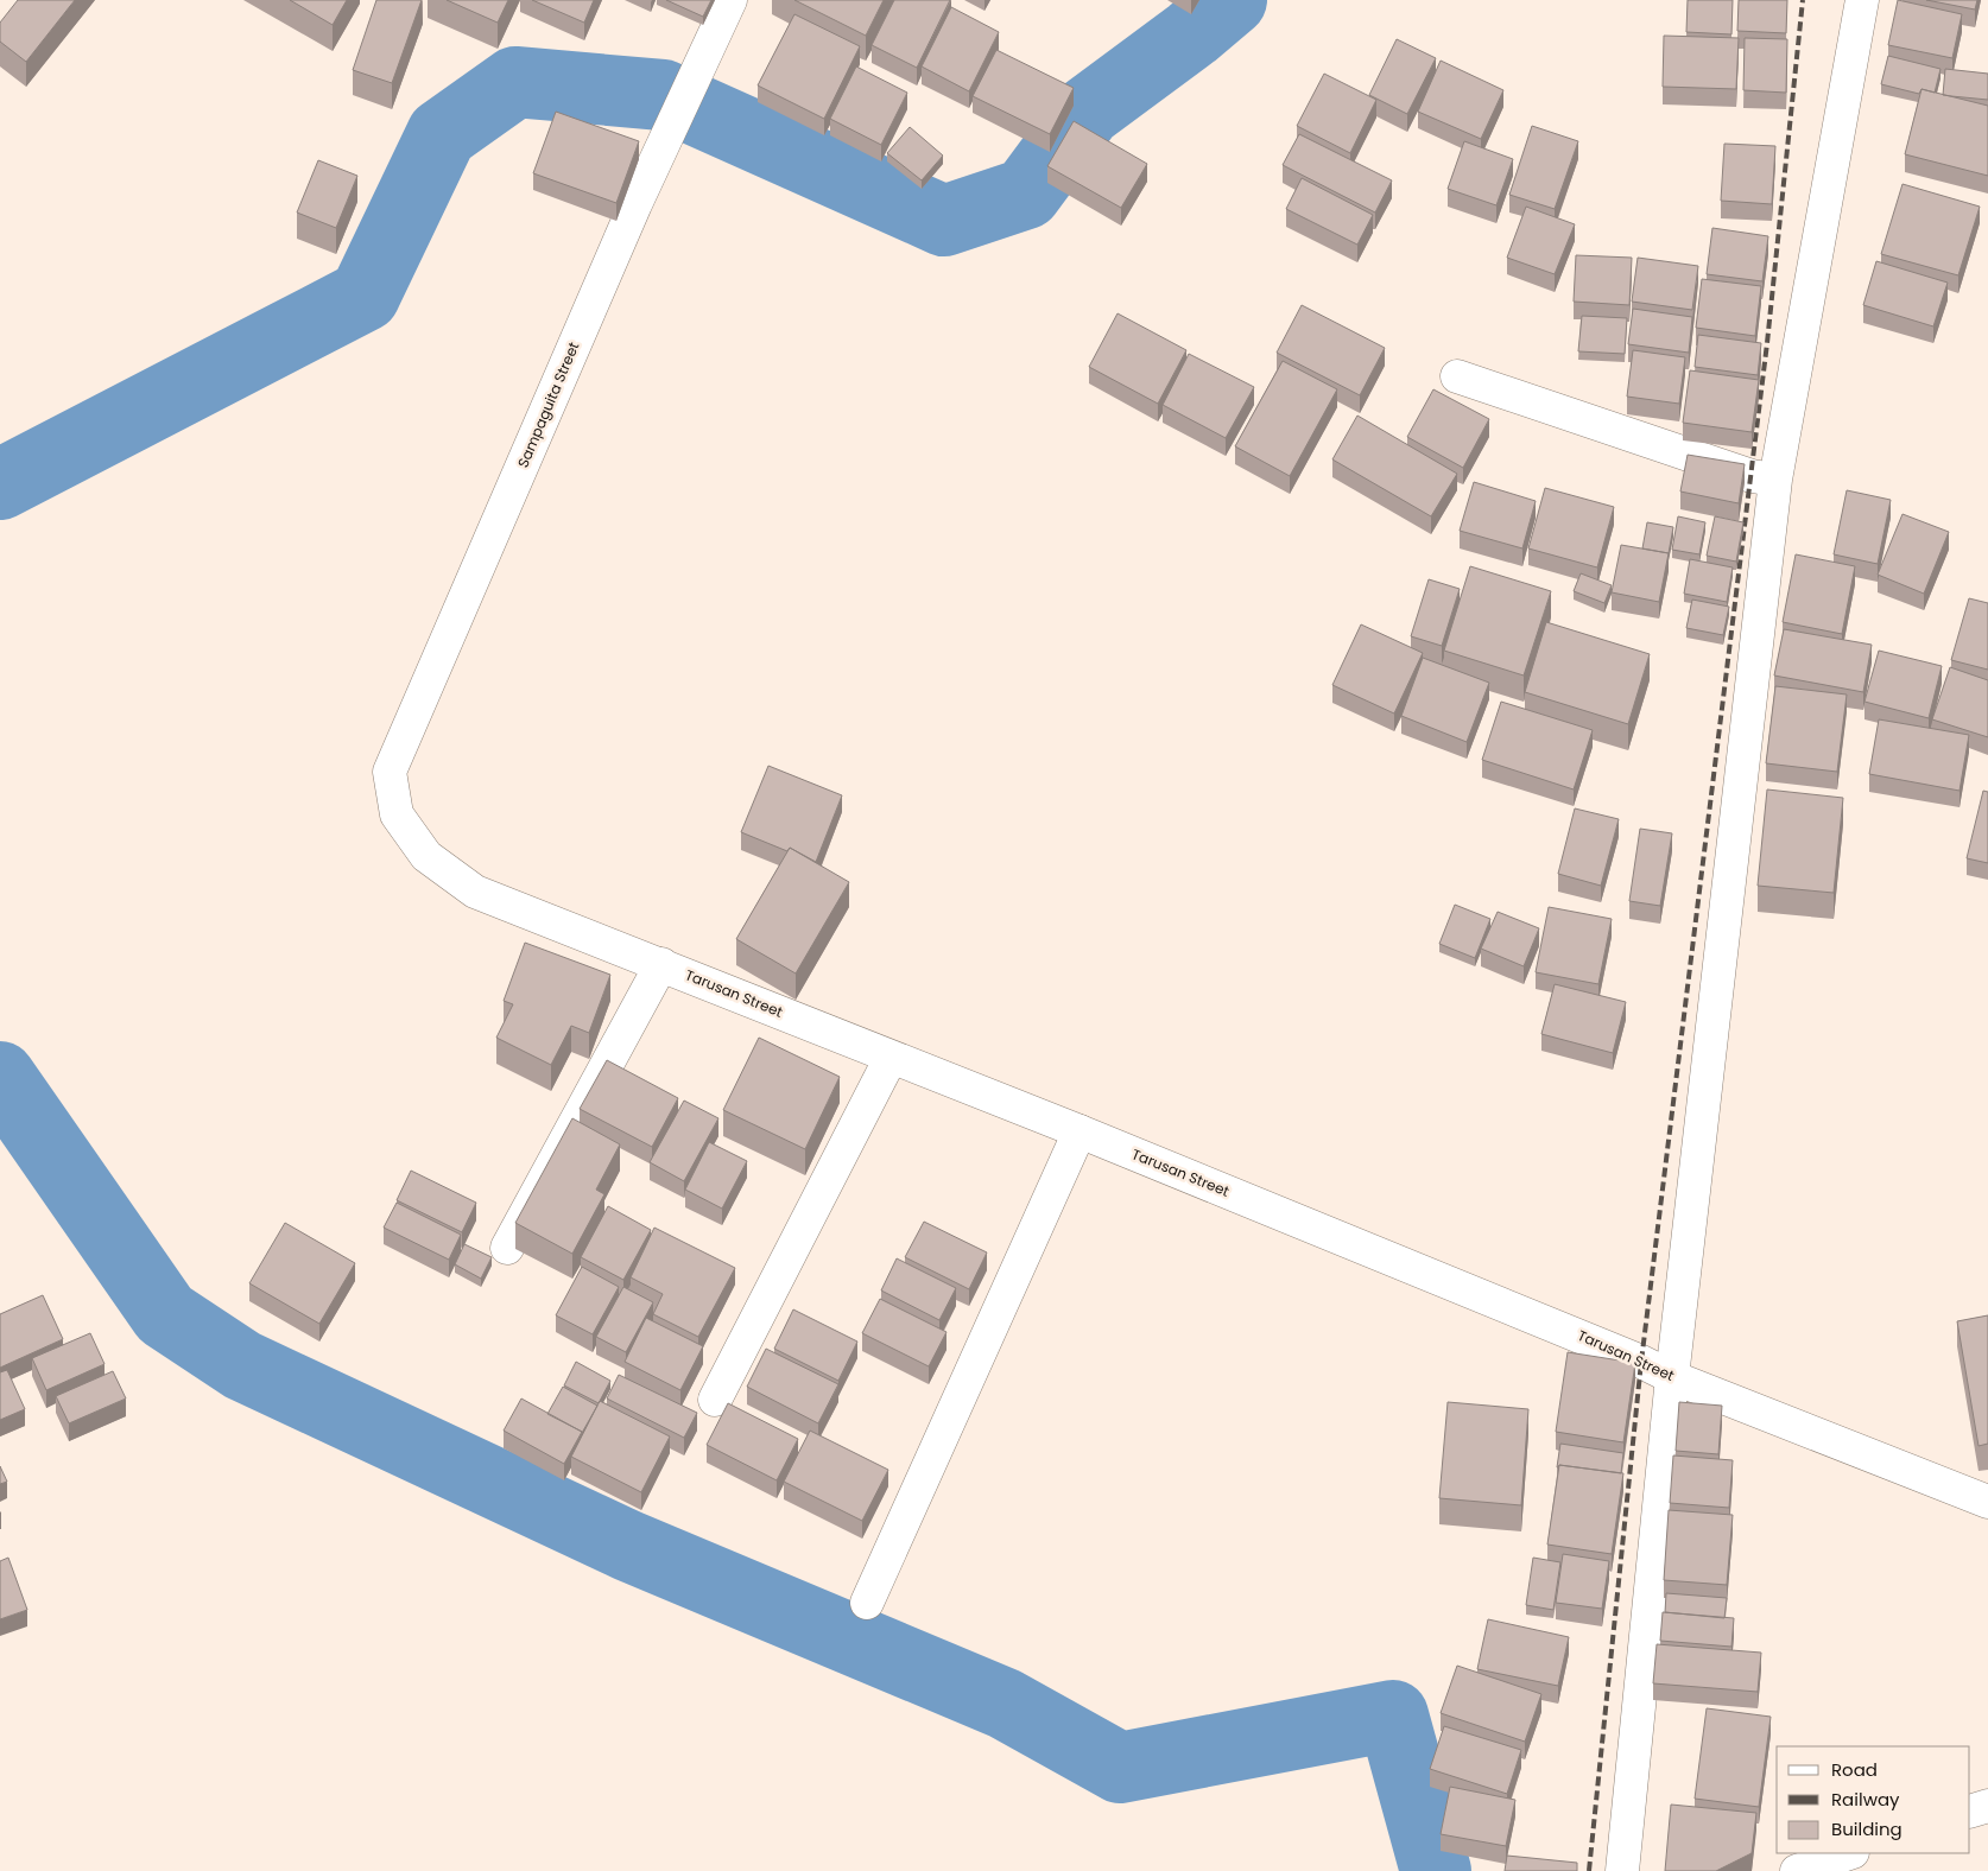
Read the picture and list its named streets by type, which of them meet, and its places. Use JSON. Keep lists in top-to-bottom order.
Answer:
{
  "streets": {
    "street": ["Sampaguita Street", "Tarusan Street"]
  },
  "crossings": [
    ["Sampaguita Street", "Tarusan Street"]
  ],
  "legend": ["Road", "Railway", "Building"]
}
